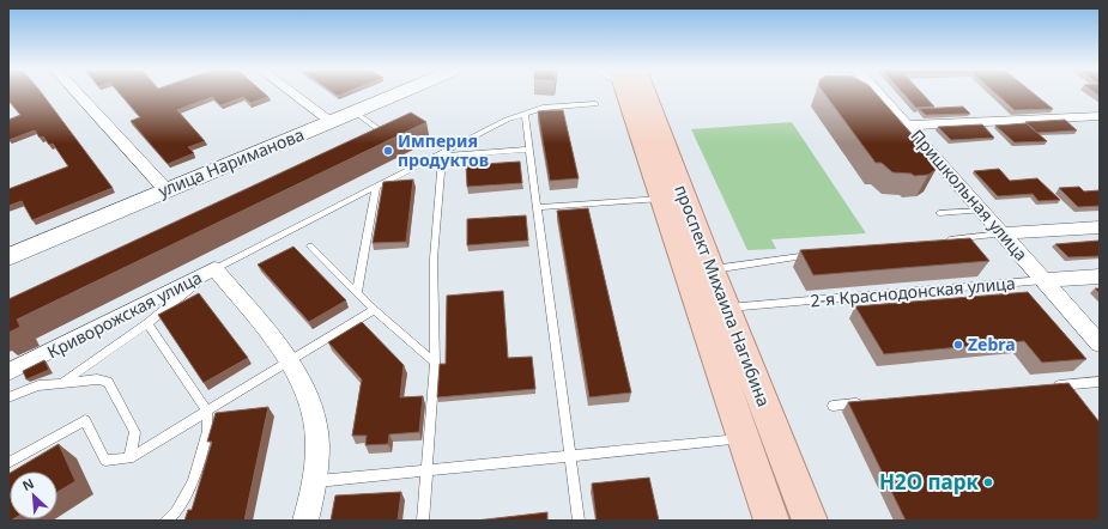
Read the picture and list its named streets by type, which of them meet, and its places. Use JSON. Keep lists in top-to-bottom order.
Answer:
{
  "streets": {
    "main road": ["проспект Михаила Нагибина"],
    "street": [
      "улица Нариманова",
      "Пришкольная улица",
      "2-я Краснодонская улица",
      "Криворожская улица"
    ]
  },
  "crossings": [
    ["Пришкольная улица", "2-я Краснодонская улица"],
    ["2-я Краснодонская улица", "проспект Михаила Нагибина"]
  ],
  "places": ["Империя продуктов", "Zebra", "H2O парк"],
  "north": "top left"
}
